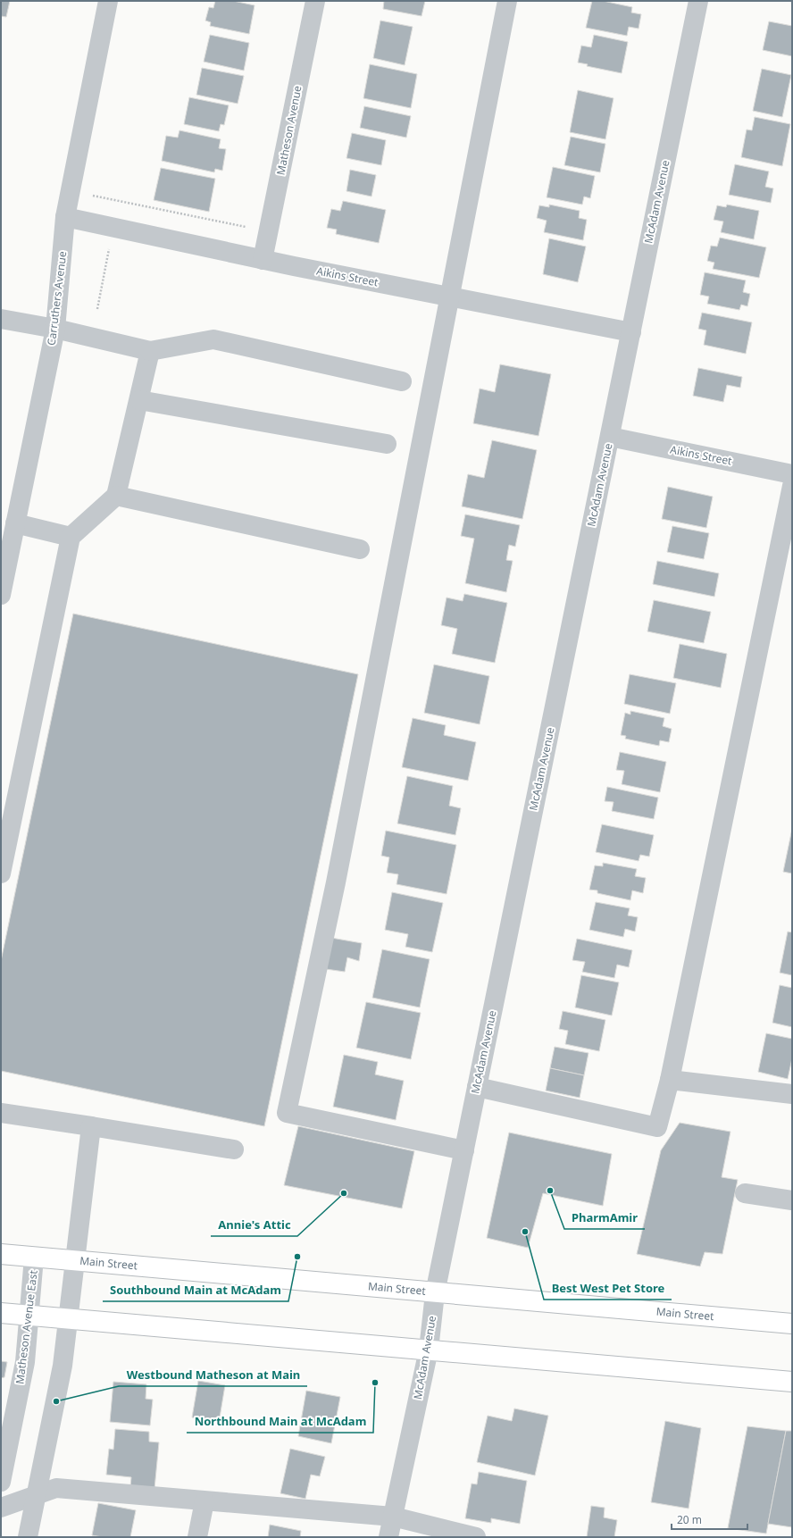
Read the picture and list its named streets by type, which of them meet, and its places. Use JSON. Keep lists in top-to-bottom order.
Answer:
{
  "streets": {
    "main road": ["Main Street"],
    "street": [
      "Matheson Avenue",
      "McAdam Avenue",
      "Aikins Street",
      "Carruthers Avenue",
      "Matheson Avenue East"
    ]
  },
  "crossings": [
    ["Matheson Avenue", "Aikins Street"],
    ["McAdam Avenue", "Aikins Street"],
    ["McAdam Avenue", "Main Street"],
    ["Aikins Street", "Carruthers Avenue"],
    ["Main Street", "Matheson Avenue East"]
  ],
  "places": [
    "PharmAmir",
    "Annie's Attic",
    "Best West Pet Store",
    "Southbound Main at McAdam",
    "Northbound Main at McAdam",
    "Westbound Matheson at Main"
  ],
  "scale_bar": "20 m"
}
